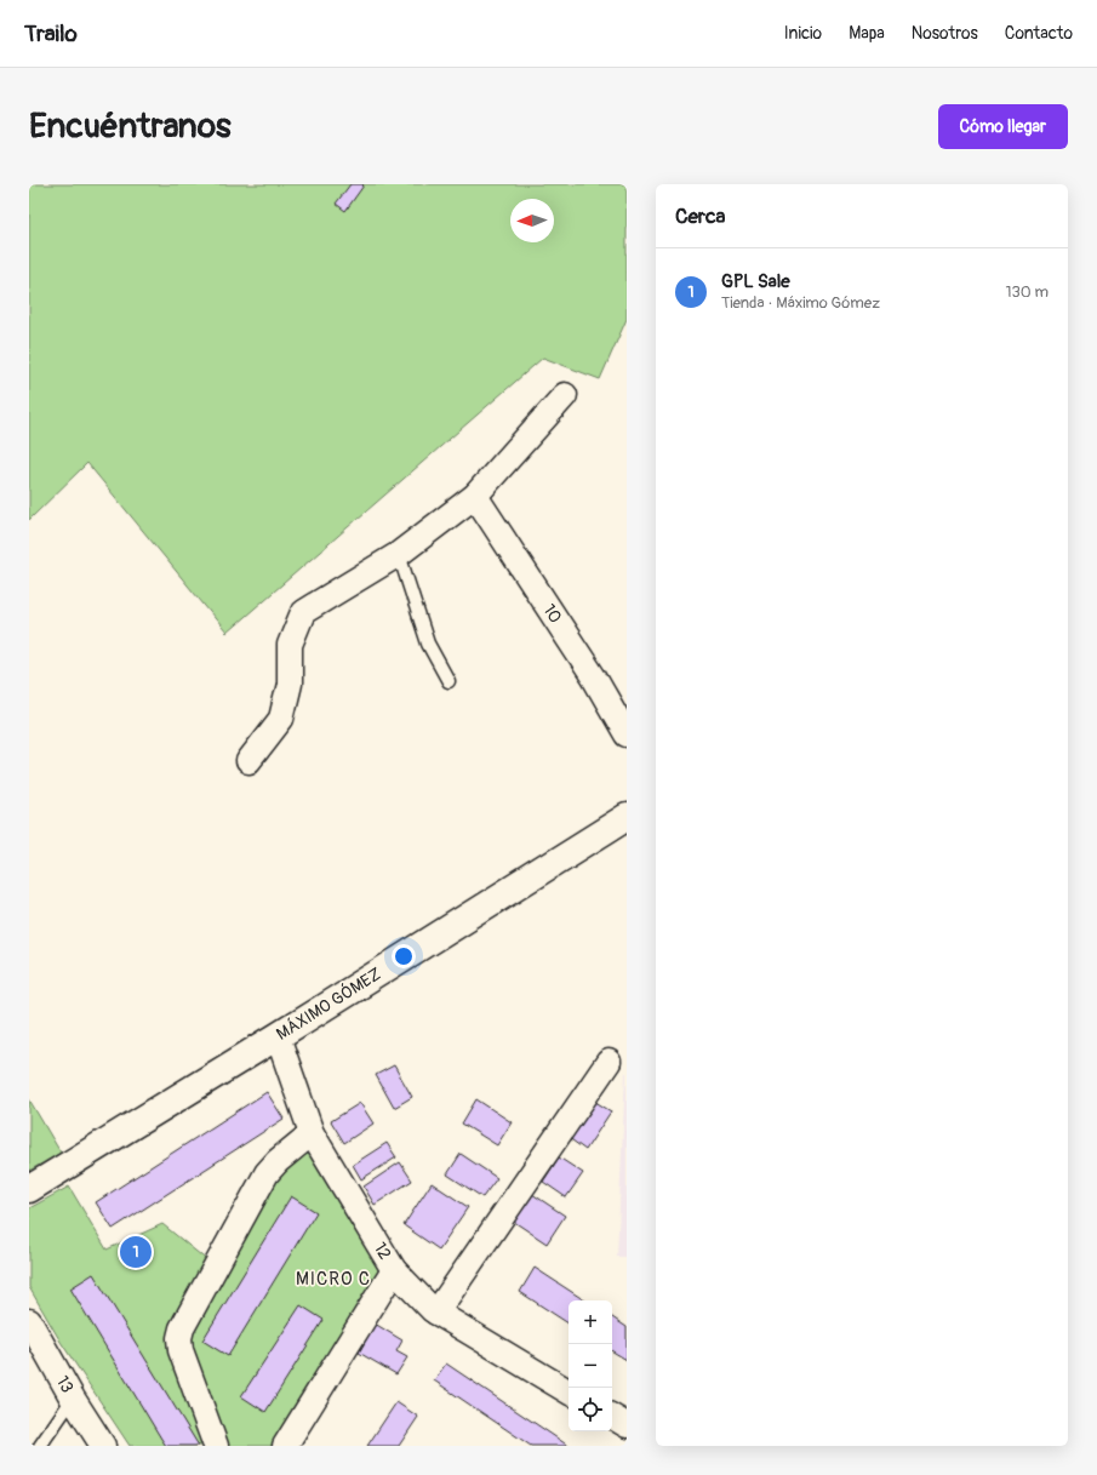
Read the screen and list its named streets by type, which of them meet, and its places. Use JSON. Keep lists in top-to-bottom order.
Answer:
{
  "streets": {
    "main road": ["MÁXIMO GÓMEZ"],
    "street": ["10", "12", "13"]
  },
  "crossings": [
    ["MÁXIMO GÓMEZ", "12"]
  ],
  "districts": ["MICRO C"],
  "north": "left",
  "page": {
    "header": "Trailo",
    "nav": [
      "Inicio",
      "Mapa",
      "Nosotros",
      "Contacto"
    ],
    "buttons": "Cómo llegar",
    "title": "Encuéntranos",
    "heading": "Cerca",
    "list": [
      {
        "mark": "1",
        "name": "GPL Sale",
        "note": "Tienda · Máximo Gómez",
        "value": "130 m"
      }
    ],
    "pins": "1",
    "map_buttons": ["+", "−"]
  }
}
